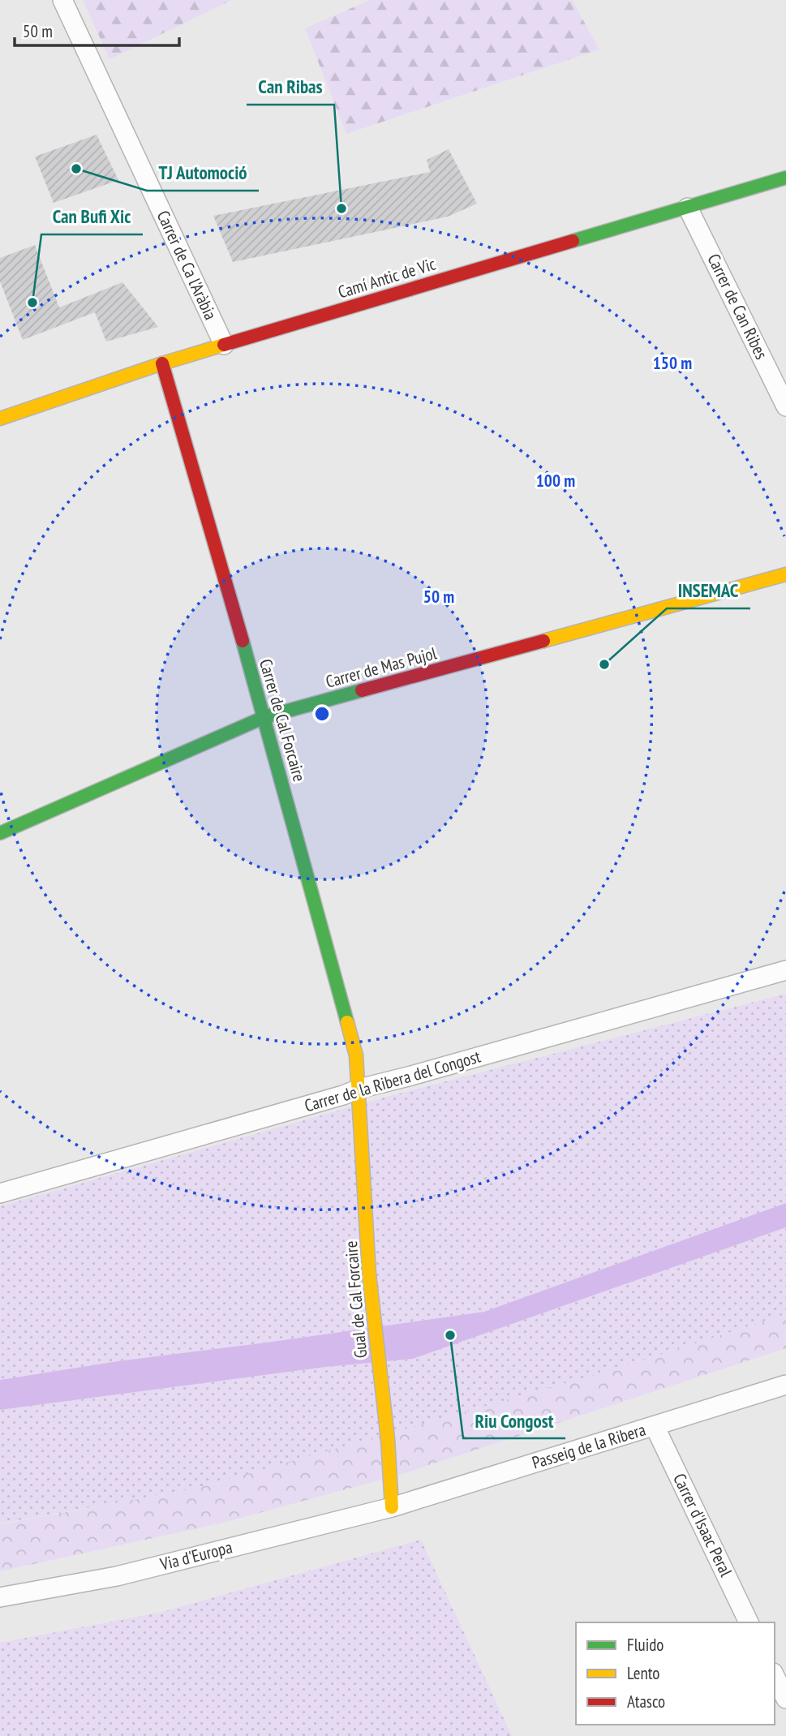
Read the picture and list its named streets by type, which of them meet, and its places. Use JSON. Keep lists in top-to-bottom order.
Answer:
{
  "streets": {
    "street": [
      "Carrer de Ca l'Aràbia",
      "Camí Antic de Vic",
      "Carrer de Can Ribes",
      "Carrer de Mas Pujol",
      "Carrer de Cal Forcaire",
      "Carrer de la Ribera del Congost",
      "Gual de Cal Forcaire",
      "Passeig de la Ribera",
      "Carrer d'Isaac Peral",
      "Via d'Europa"
    ]
  },
  "crossings": [
    ["Carrer de Ca l'Aràbia", "Camí Antic de Vic"],
    ["Camí Antic de Vic", "Carrer de Can Ribes"],
    ["Camí Antic de Vic", "Carrer de Cal Forcaire"],
    ["Carrer de Mas Pujol", "Carrer de Cal Forcaire"],
    ["Carrer de Cal Forcaire", "Carrer de la Ribera del Congost"],
    ["Carrer de Cal Forcaire", "Gual de Cal Forcaire"],
    ["Carrer de la Ribera del Congost", "Gual de Cal Forcaire"],
    ["Gual de Cal Forcaire", "Passeig de la Ribera"],
    ["Gual de Cal Forcaire", "Via d'Europa"],
    ["Passeig de la Ribera", "Carrer d'Isaac Peral"],
    ["Passeig de la Ribera", "Via d'Europa"]
  ],
  "places": [
    "TJ Automoció",
    "Can Ribas",
    "Can Bufi Xic",
    "INSEMAC",
    "Riu Congost"
  ],
  "legend": ["Fluido", "Lento", "Atasco"],
  "scale_bar": "50 m",
  "rings": ["150 m", "100 m", "50 m"]
}
